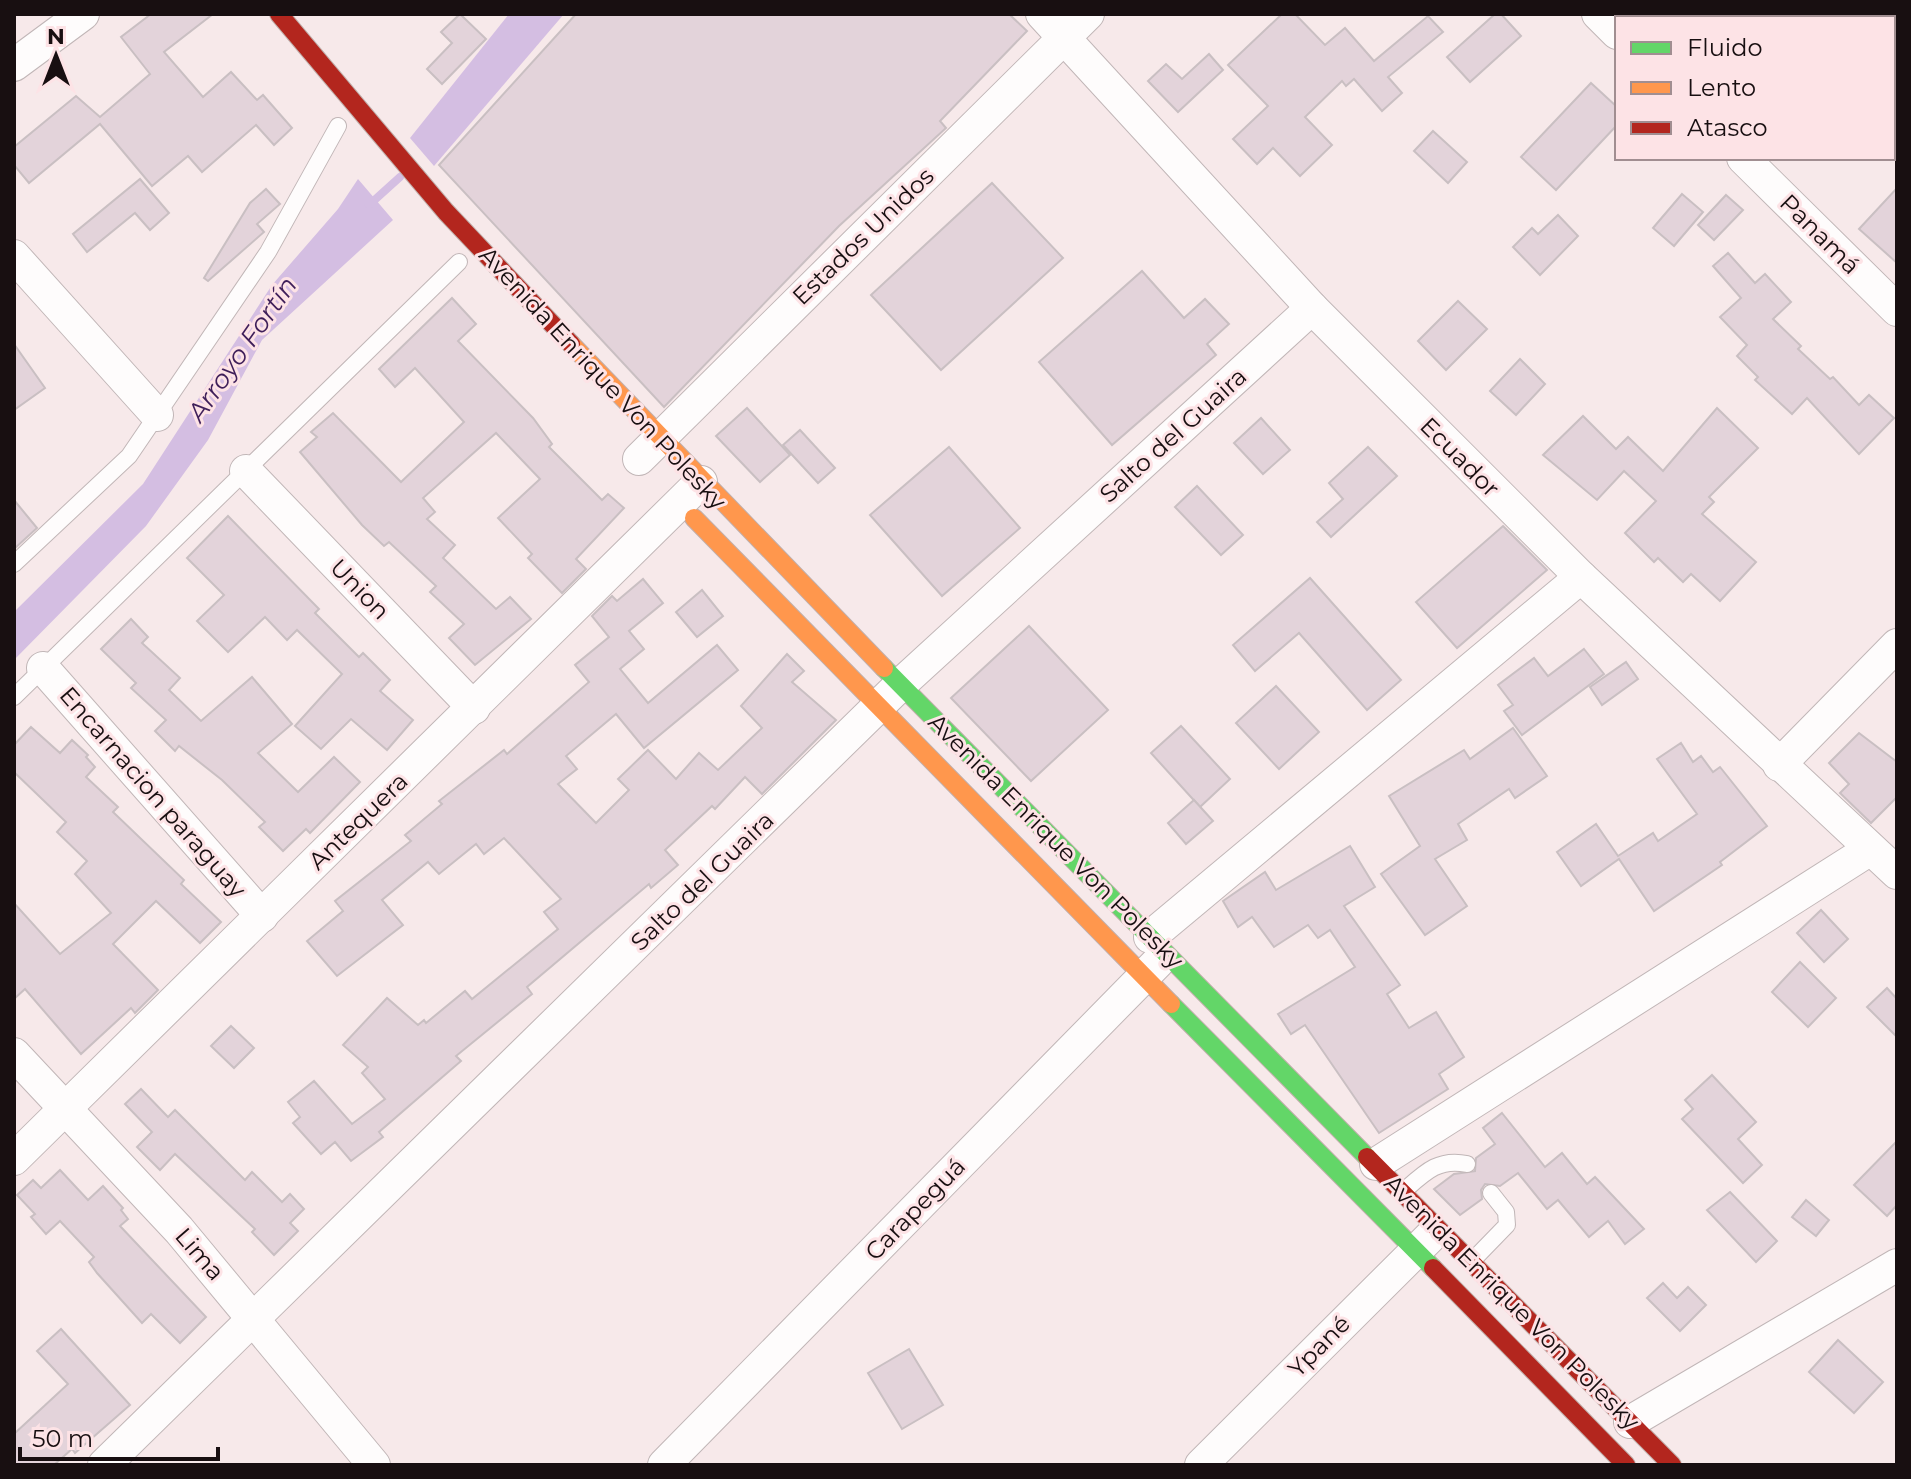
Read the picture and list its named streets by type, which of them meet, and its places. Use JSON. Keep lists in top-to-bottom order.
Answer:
{
  "streets": {
    "main road": ["Avenida Enrique Von Polesky"],
    "street": [
      "Panamá",
      "Estados Unidos",
      "Salto del Guaira",
      "Ecuador",
      "Union",
      "Encarnacion paraguay",
      "Antequera",
      "Carapeguá",
      "Lima",
      "Ypané"
    ]
  },
  "crossings": [
    ["Estados Unidos", "Avenida Enrique Von Polesky"],
    ["Estados Unidos", "Ecuador"],
    ["Avenida Enrique Von Polesky", "Salto del Guaira"],
    ["Avenida Enrique Von Polesky", "Antequera"],
    ["Avenida Enrique Von Polesky", "Carapeguá"],
    ["Avenida Enrique Von Polesky", "Ypané"],
    ["Salto del Guaira", "Ecuador"],
    ["Salto del Guaira", "Lima"],
    ["Ecuador", "Carapeguá"],
    ["Union", "Antequera"],
    ["Encarnacion paraguay", "Antequera"],
    ["Antequera", "Lima"]
  ],
  "water": ["Arroyo Fortín"],
  "legend": ["Fluido", "Lento", "Atasco"],
  "scale_bar": "50 m",
  "north": "top"
}
